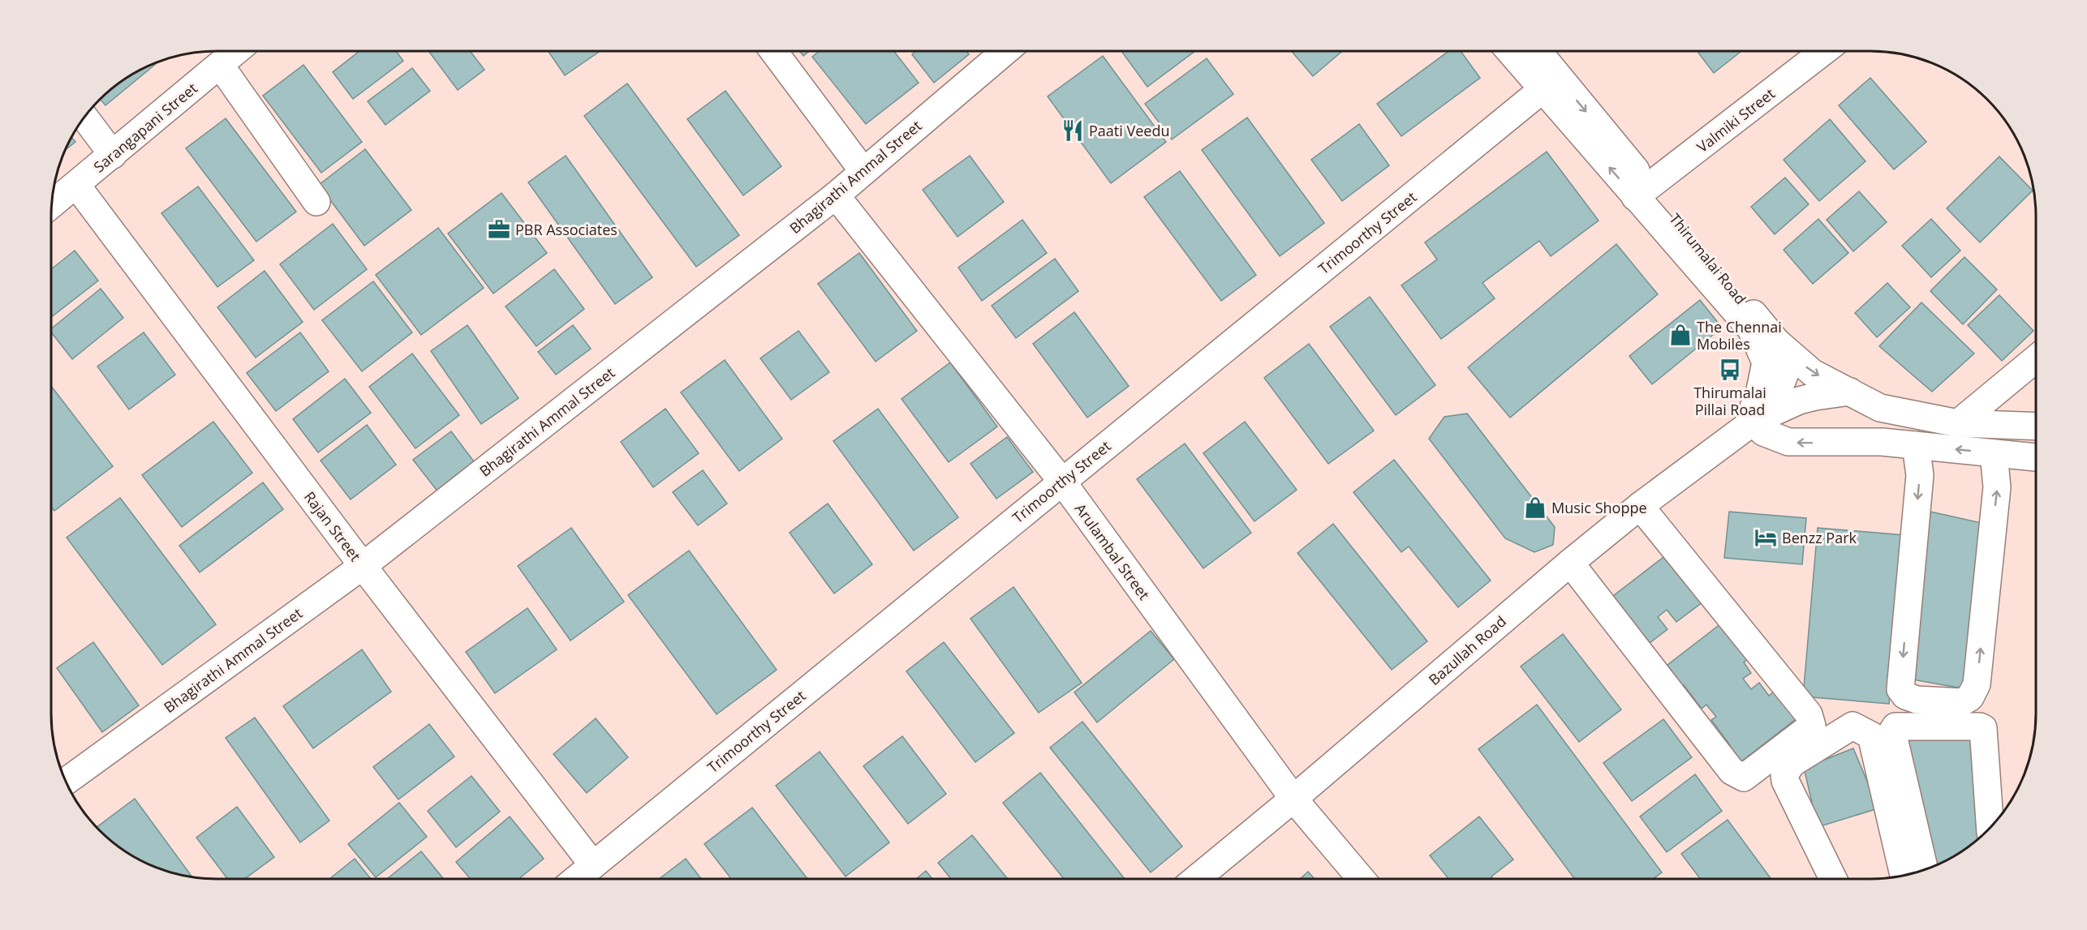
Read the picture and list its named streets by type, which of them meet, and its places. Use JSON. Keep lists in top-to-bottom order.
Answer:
{
  "streets": {
    "street": [
      "Valmiki Street",
      "Sarangapani Street",
      "Bhagirathi Ammal Street",
      "Trimoorthy Street",
      "Thirumalai Road",
      "Rajan Street",
      "Arulambal Street",
      "Bazullah Road"
    ]
  },
  "crossings": [
    ["Valmiki Street", "Thirumalai Road"],
    ["Sarangapani Street", "Rajan Street"],
    ["Bhagirathi Ammal Street", "Rajan Street"],
    ["Bhagirathi Ammal Street", "Arulambal Street"],
    ["Trimoorthy Street", "Rajan Street"],
    ["Trimoorthy Street", "Arulambal Street"],
    ["Arulambal Street", "Bazullah Road"]
  ],
  "places": {
    "restaurant": ["Paati Veedu"],
    "office": ["PBR Associates"],
    "shop": ["The Chennai Mobiles", "Music Shoppe"],
    "bus stop": ["Thirumalai Pillai Road"],
    "hotel": ["Benzz Park"]
  }
}
